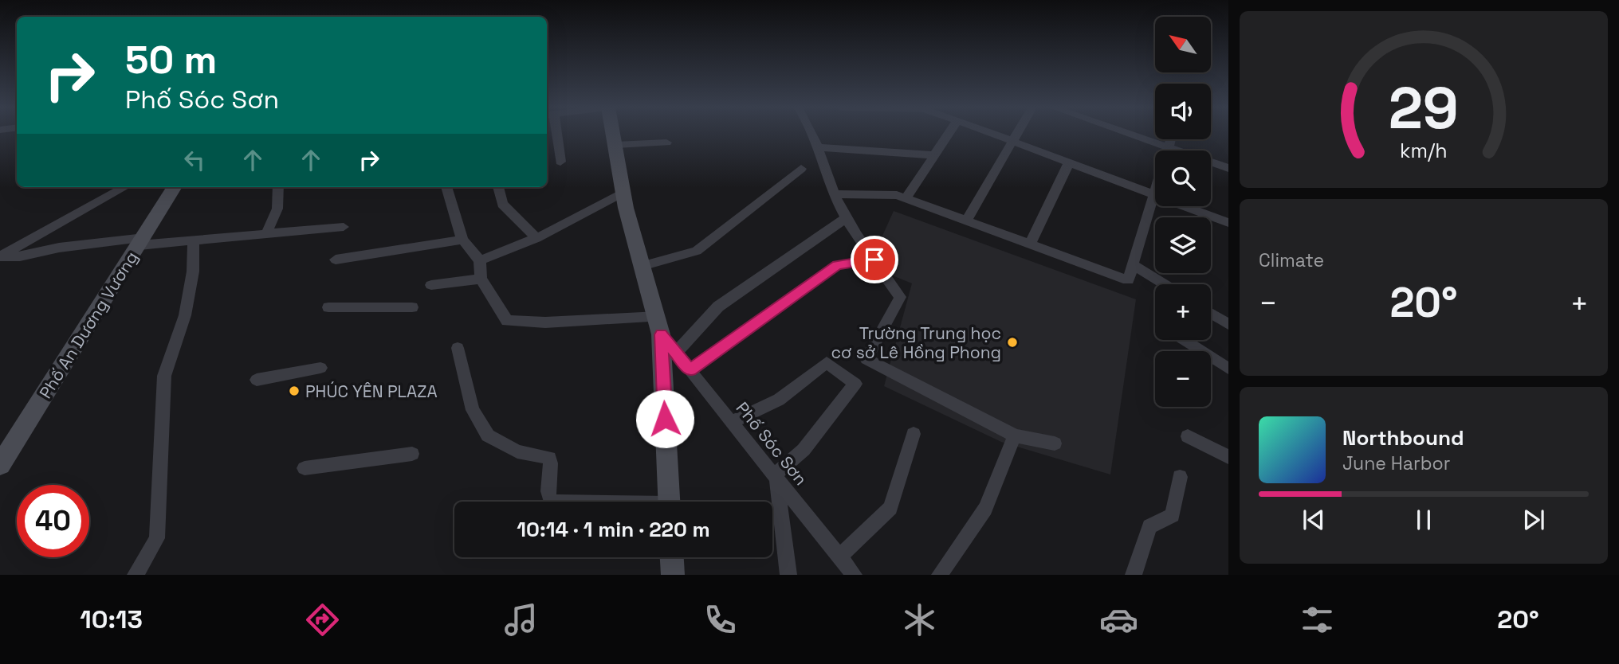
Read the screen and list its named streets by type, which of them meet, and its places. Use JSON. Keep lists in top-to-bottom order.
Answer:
{
  "streets": {
    "street": ["Phố An Dương Vương", "Phố Sóc Sơn"]
  },
  "places": ["Trường Trung học cơ sở Lê Hồng Phong", "PHÚC YÊN PLAZA"],
  "north": "top left",
  "page": {
    "map_buttons": ["+", "−"],
    "turn": ["50 m", "Phố Sóc Sơn"],
    "tile": "Climate",
    "heat": ["−", "20°", "+"],
    "song": ["Northbound", "June Harbor"],
    "limit": "40",
    "trip": "10:14 · 1 min · 220 m",
    "tabs": ["10:13", "20°"],
    "gauge": ["29", "km/h"]
  }
}
